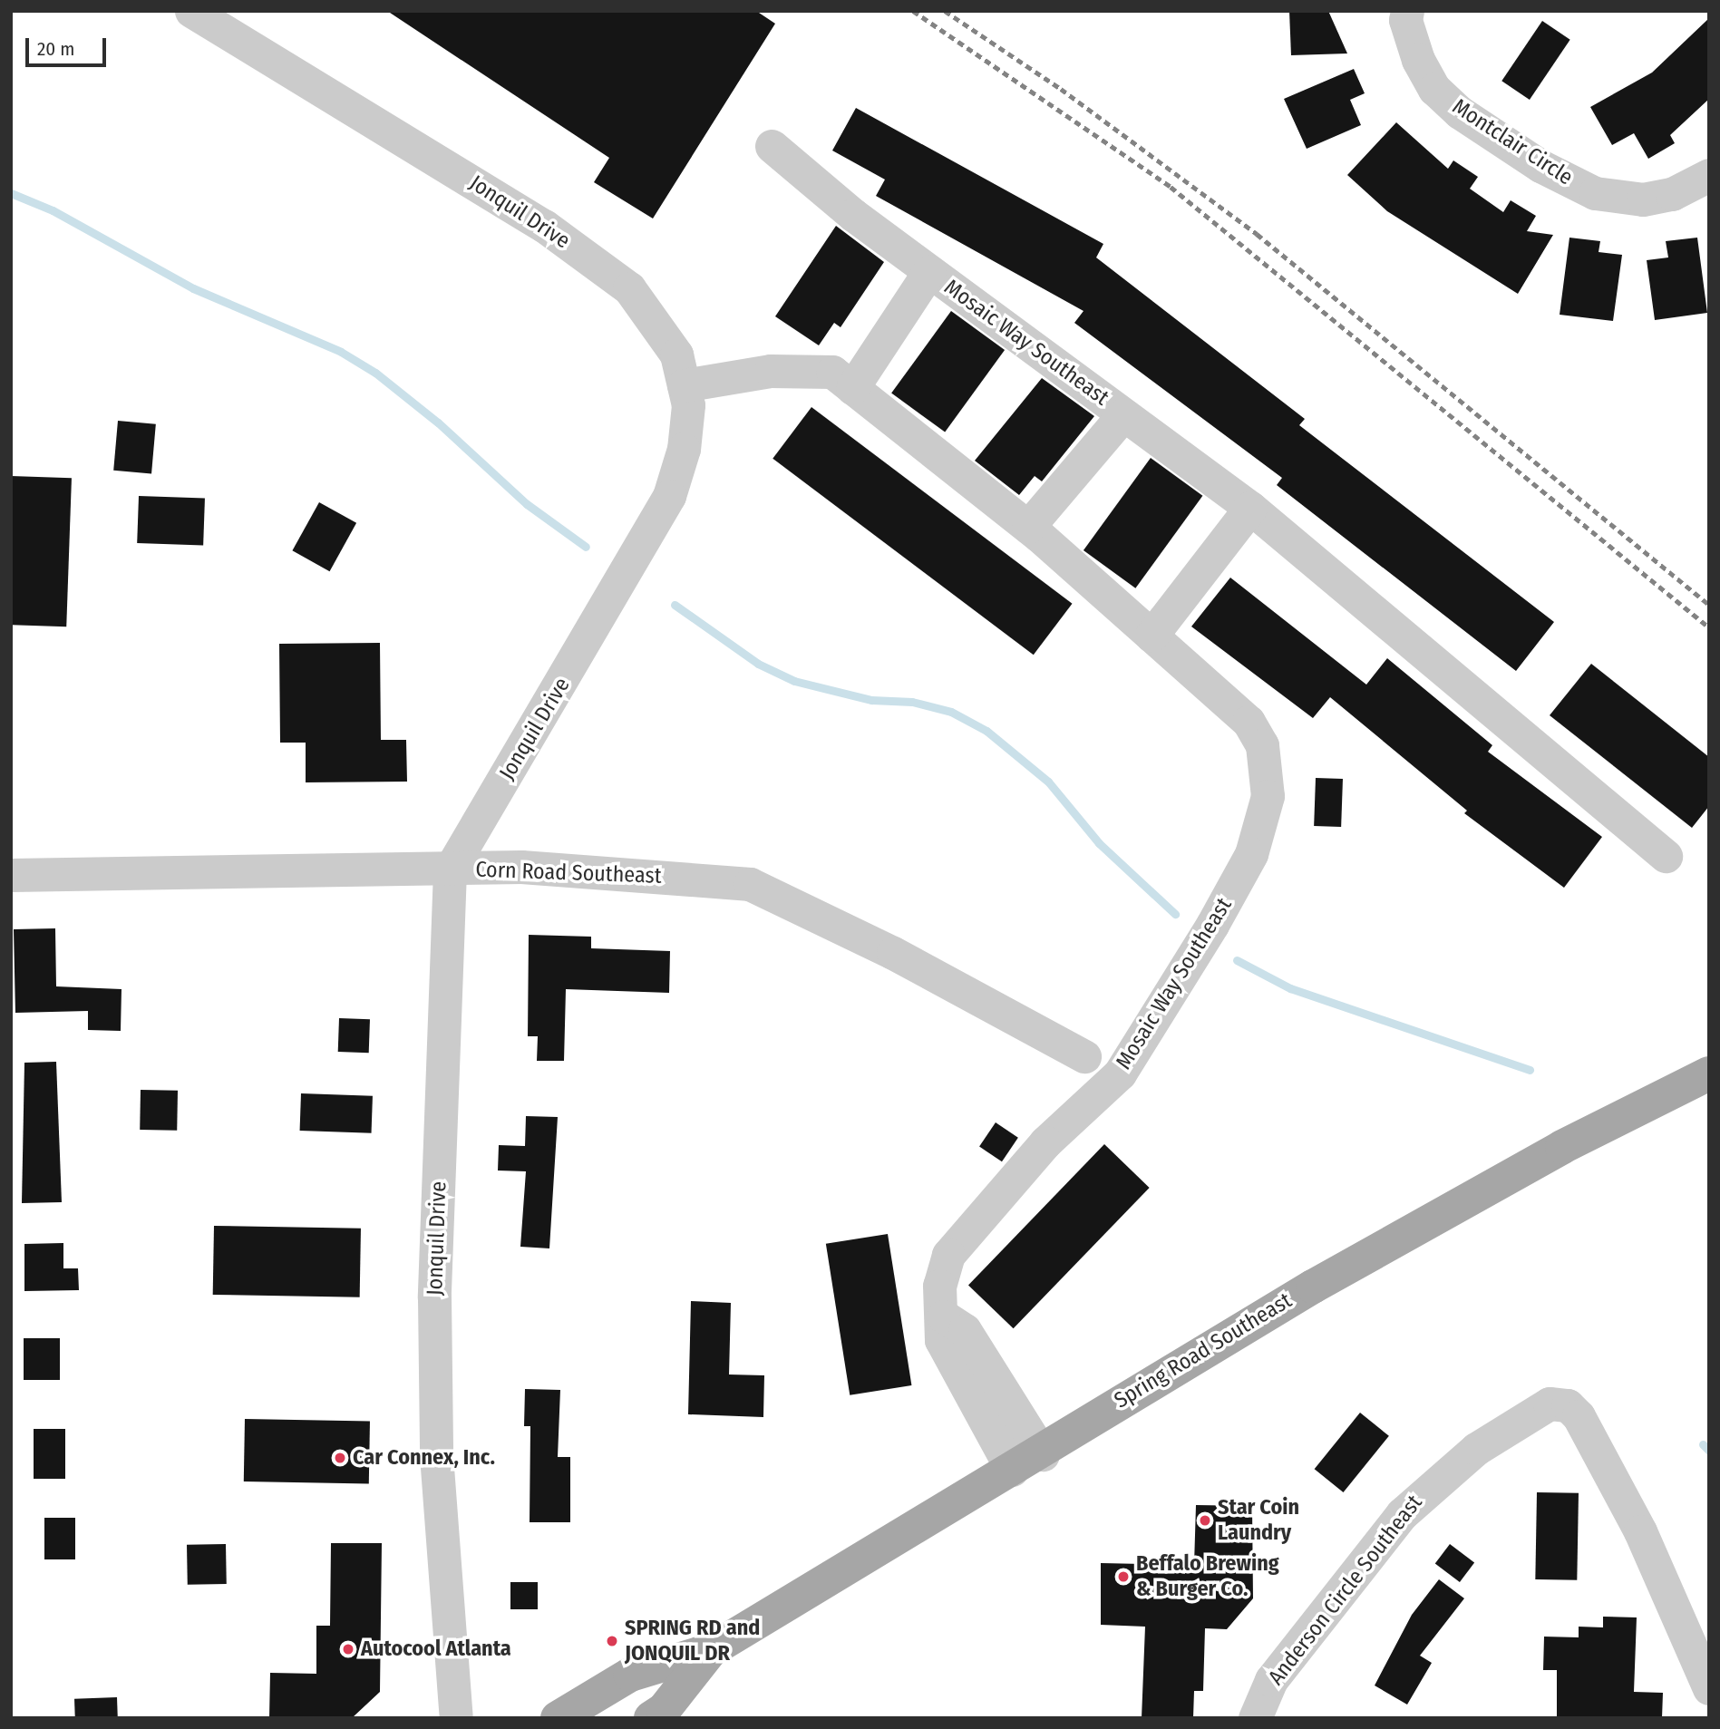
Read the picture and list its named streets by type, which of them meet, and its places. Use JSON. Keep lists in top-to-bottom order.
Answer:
{
  "streets": {
    "main road": ["Spring Road Southeast"],
    "street": [
      "Montclair Circle",
      "Jonquil Drive",
      "Mosaic Way Southeast",
      "Corn Road Southeast",
      "Anderson Circle Southeast"
    ]
  },
  "crossings": [
    ["Jonquil Drive", "Mosaic Way Southeast"],
    ["Jonquil Drive", "Corn Road Southeast"],
    ["Mosaic Way Southeast", "Spring Road Southeast"]
  ],
  "places": [
    "Car Connex, Inc.",
    "Star Coin Laundry",
    "Beffalo Brewing & Burger Co.",
    "SPRING RD and JONQUIL DR",
    "Autocool Atlanta"
  ],
  "scale_bar": "20 m"
}
